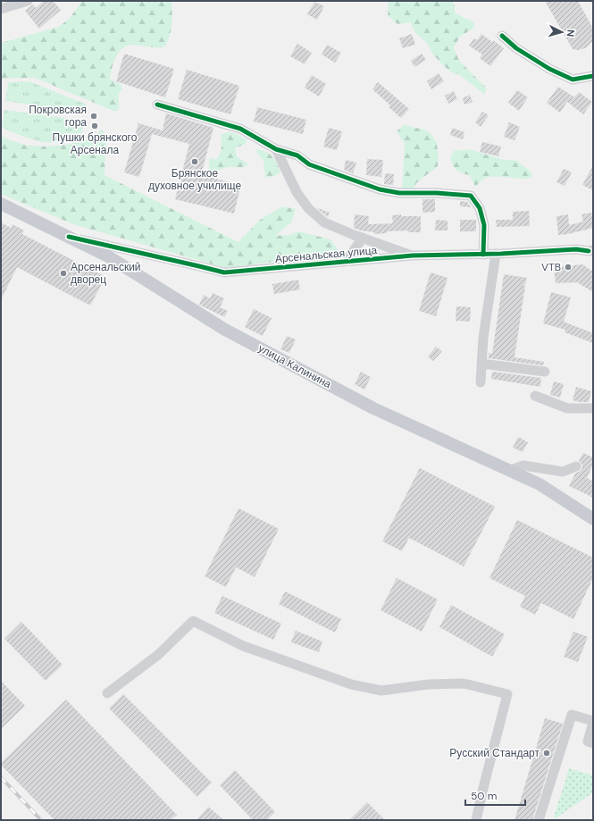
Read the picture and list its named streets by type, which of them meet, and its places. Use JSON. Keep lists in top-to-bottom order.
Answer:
{
  "streets": {
    "main road": ["улица Калинина"],
    "street": ["Арсенальская улица"]
  },
  "crossings": [
    ["Арсенальская улица", "улица Калинина"]
  ],
  "places": [
    "Покровская гора",
    "Пушки брянского Арсенала",
    "Брянское духовное училище",
    "VTB",
    "Арсенальский дворец",
    "Русский Стандарт"
  ],
  "scale_bar": "50 m",
  "north": "right"
}
